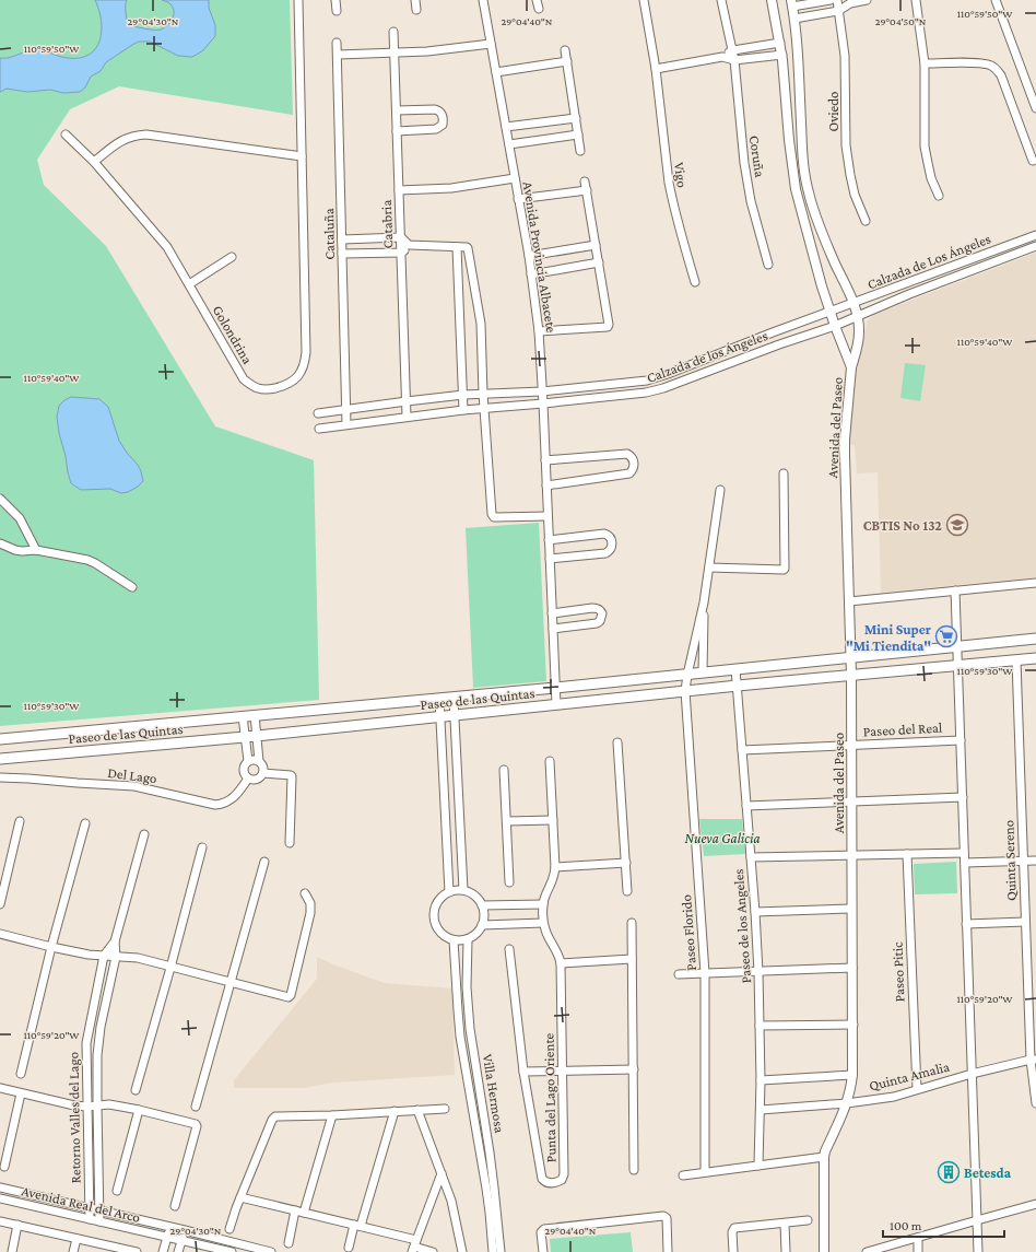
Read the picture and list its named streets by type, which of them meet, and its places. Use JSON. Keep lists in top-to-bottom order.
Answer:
{
  "streets": {
    "main road": ["Paseo de las Quintas"],
    "street": [
      "Oviedo",
      "Coruña",
      "Vigo",
      "Catabria",
      "Cataluña",
      "Avenida Provincia Albacete",
      "Calzada de Los Ángeles",
      "Golondrina",
      "Calzada de los Ángeles",
      "Avenida del Paseo",
      "Paseo del Real",
      "Del Lago",
      "Quinta Sereno",
      "Paseo de los Angeles",
      "Paseo Florido",
      "Paseo Pitic",
      "Quinta Amalia",
      "Villa Hermosa",
      "Punta del Lago Oriente",
      "Retorno Valles del Lago",
      "Avenida Real del Arco"
    ]
  },
  "crossings": [
    ["Catabria", "Calzada de los Ángeles"],
    ["Cataluña", "Calzada de los Ángeles"],
    ["Avenida Provincia Albacete", "Calzada de los Ángeles"],
    ["Avenida Provincia Albacete", "Paseo de las Quintas"],
    ["Calzada de Los Ángeles", "Calzada de los Ángeles"],
    ["Calzada de Los Ángeles", "Avenida del Paseo"],
    ["Calzada de los Ángeles", "Avenida del Paseo"],
    ["Avenida del Paseo", "Paseo de las Quintas"],
    ["Avenida del Paseo", "Paseo del Real"],
    ["Avenida del Paseo", "Quinta Amalia"],
    ["Paseo de las Quintas", "Quinta Sereno"],
    ["Paseo de las Quintas", "Paseo de los Angeles"],
    ["Paseo de las Quintas", "Paseo Florido"],
    ["Paseo del Real", "Paseo de los Angeles"],
    ["Quinta Sereno", "Quinta Amalia"],
    ["Paseo de los Angeles", "Quinta Amalia"],
    ["Paseo Pitic", "Quinta Amalia"],
    ["Retorno Valles del Lago", "Avenida Real del Arco"]
  ],
  "parks": ["Nueva Galicia"],
  "places": {
    "school or university": ["CBTIS No 132"],
    "supermarket": ["Mini Super \"Mi Tiendita\""],
    "building": ["Betesda"]
  },
  "scale_bar": "100 m",
  "coordinates": [
    "110°59'50\"W",
    "29°04'30\"N",
    "29°04'40\"N",
    "29°04'50\"N",
    "110°59'40\"W",
    "110°59'30\"W",
    "110°59'20\"W"
  ]
}
